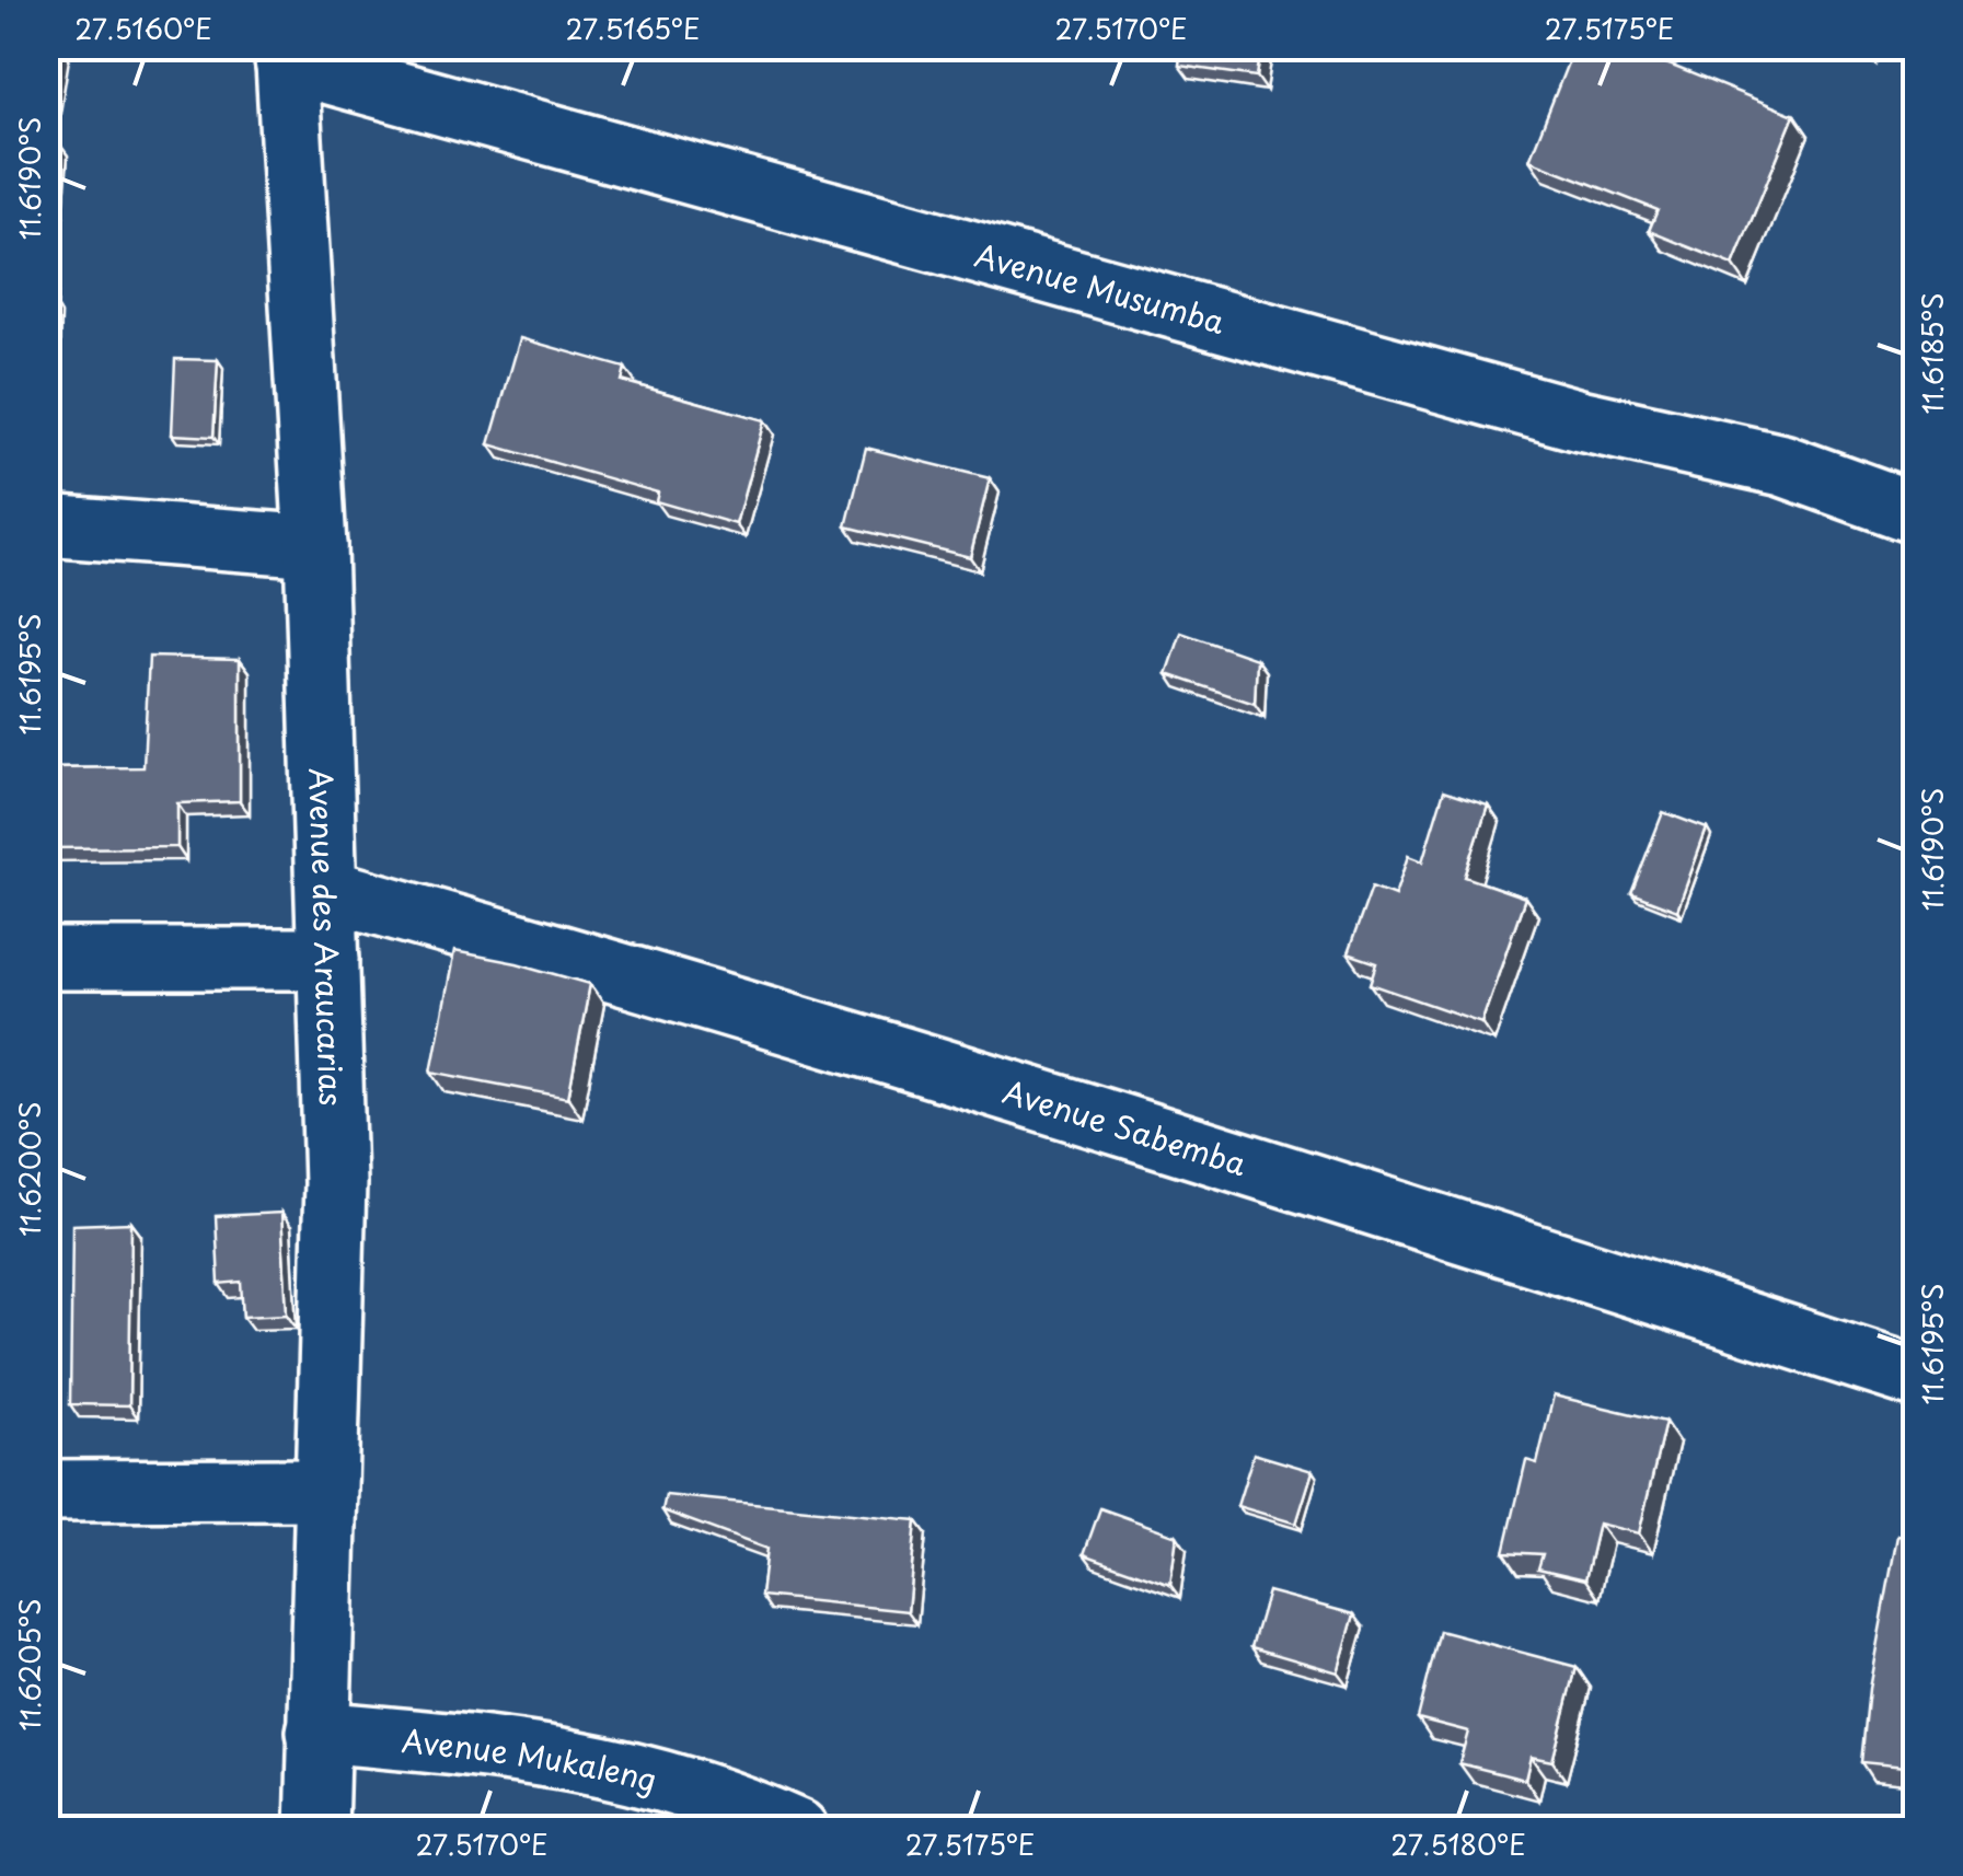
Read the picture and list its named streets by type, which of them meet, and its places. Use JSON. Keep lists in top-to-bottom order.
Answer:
{
  "streets": {
    "street": [
      "Avenue Musumba",
      "Avenue des Araucarias",
      "Avenue Sabemba",
      "Avenue Mukaleng"
    ]
  },
  "crossings": [
    ["Avenue Musumba", "Avenue des Araucarias"],
    ["Avenue des Araucarias", "Avenue Sabemba"],
    ["Avenue des Araucarias", "Avenue Mukaleng"]
  ],
  "coordinates": [
    "27.5160°E",
    "27.5165°E",
    "27.5170°E",
    "27.5175°E",
    "11.6190°S",
    "11.6185°S",
    "11.6195°S",
    "11.6200°S",
    "11.6205°S",
    "27.5180°E"
  ]
}
